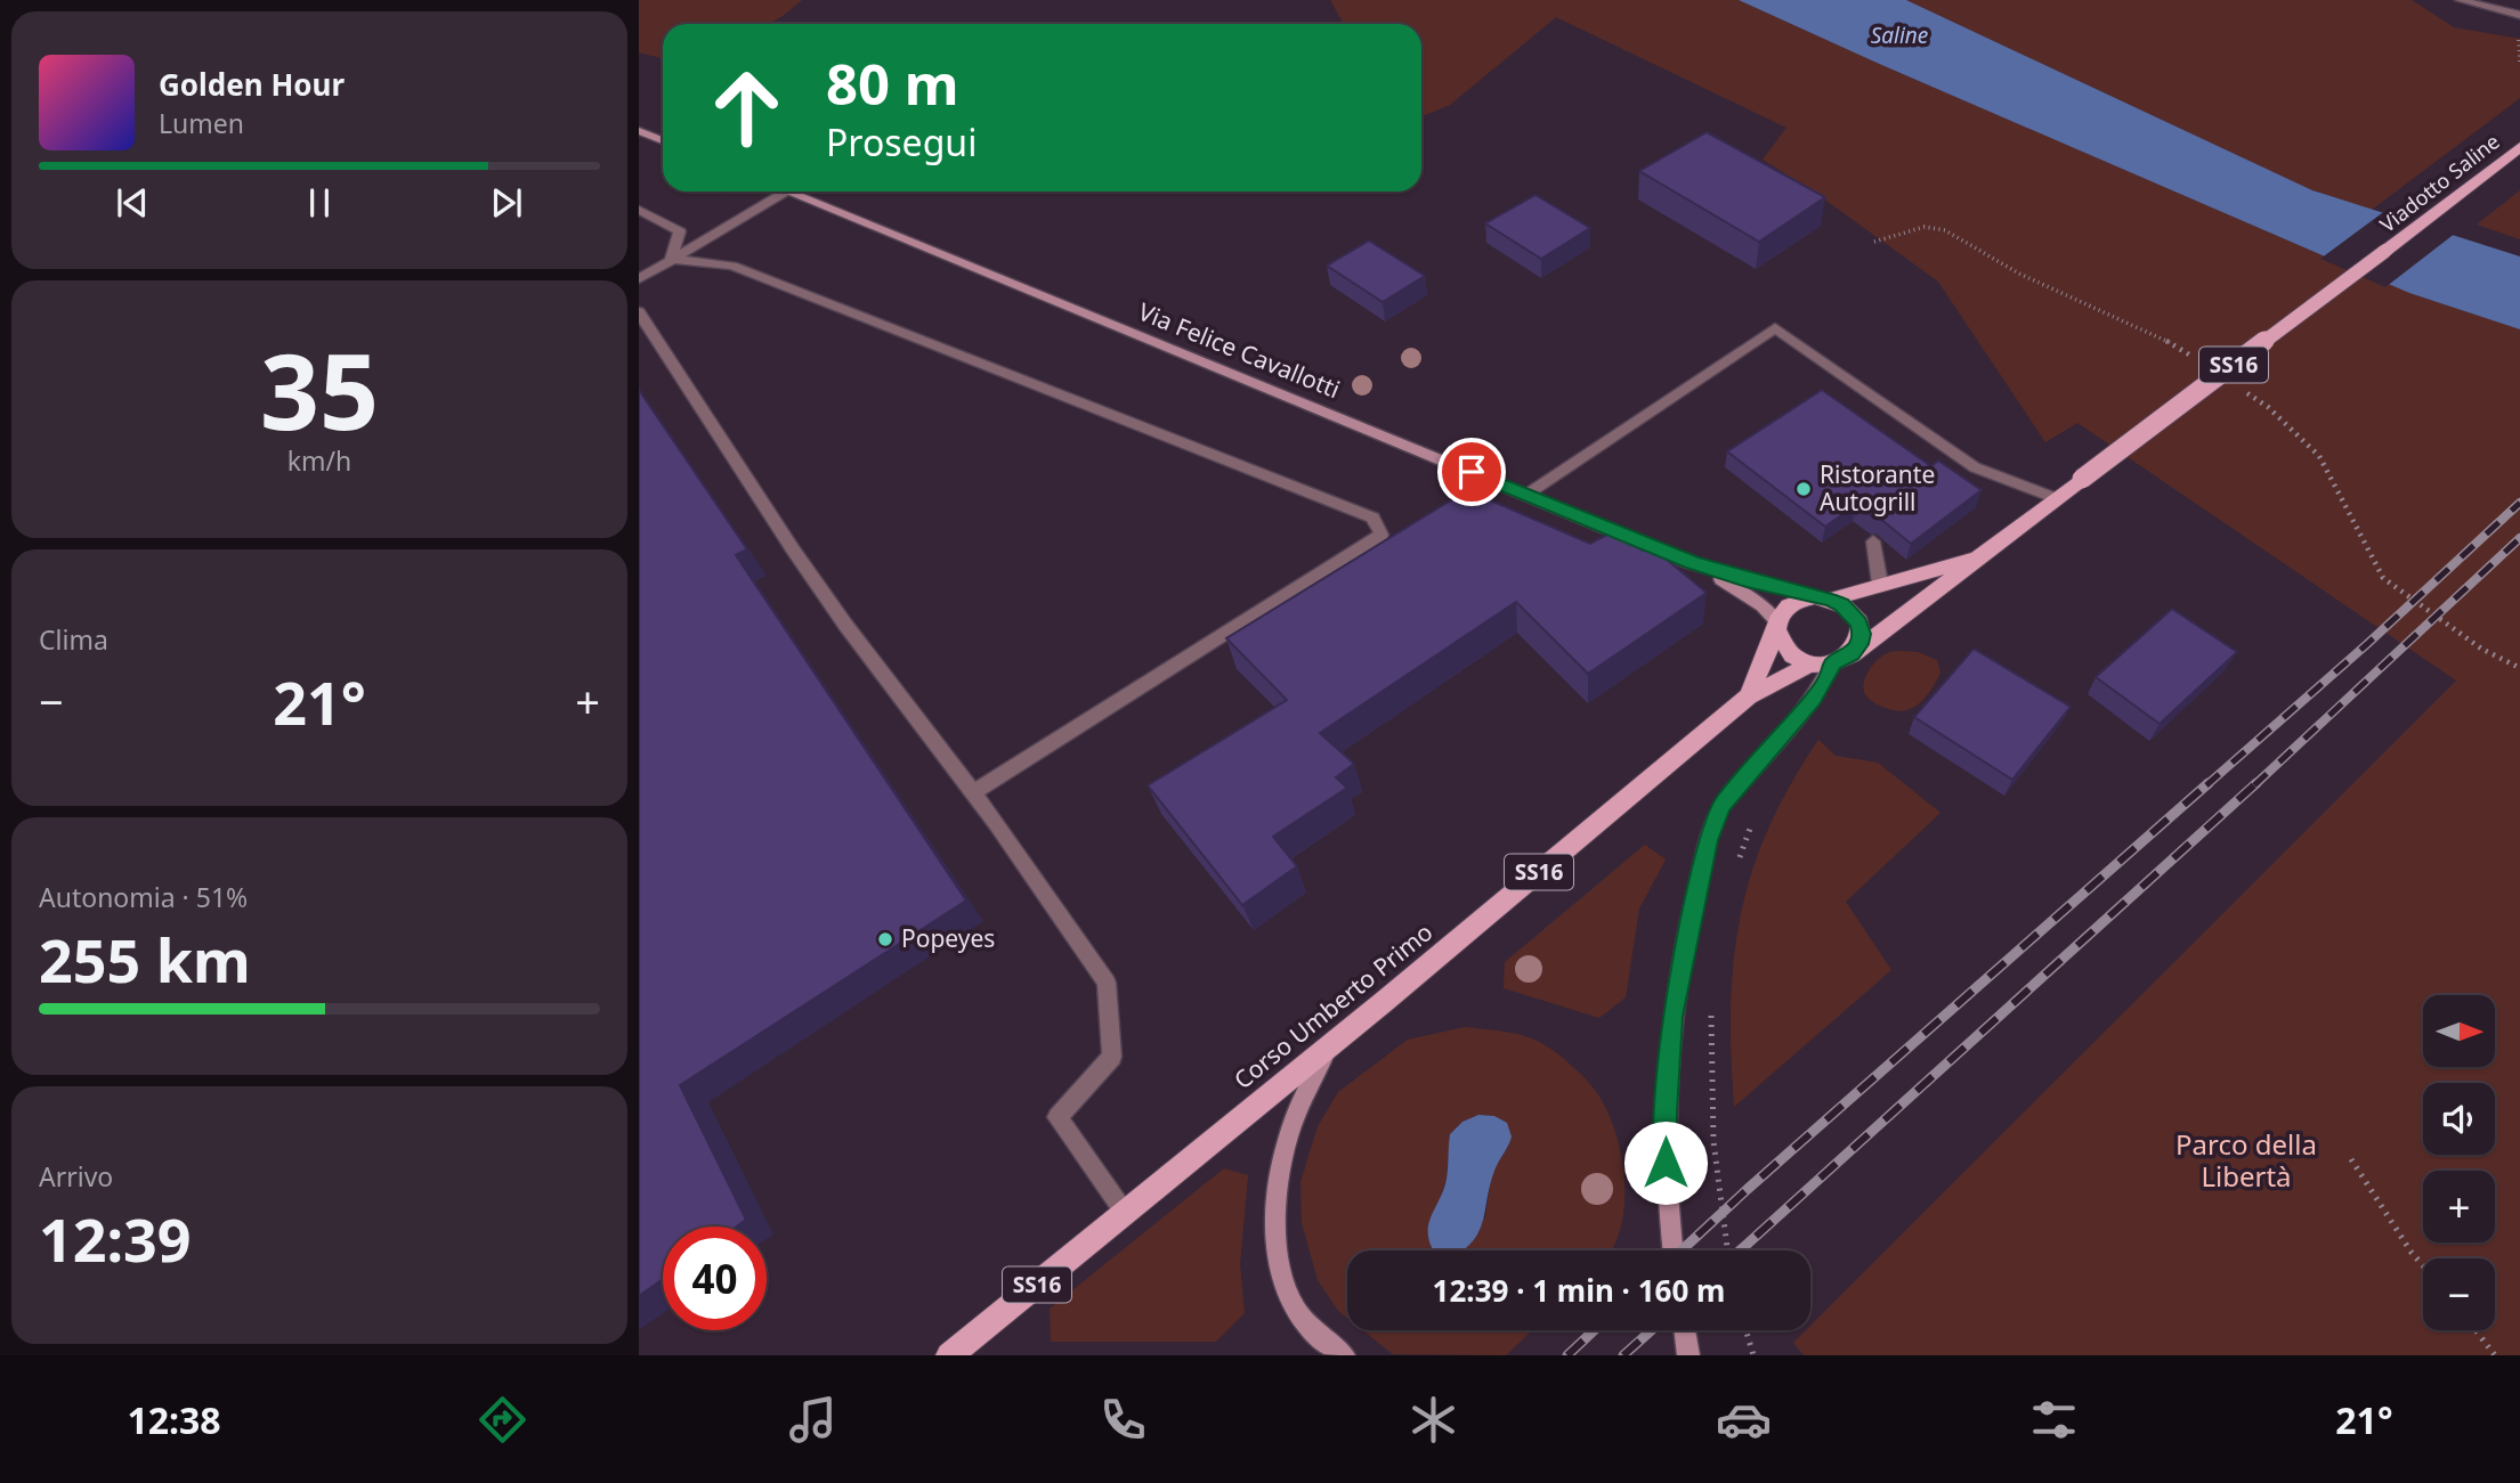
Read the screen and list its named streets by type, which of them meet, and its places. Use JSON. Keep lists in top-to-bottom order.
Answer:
{
  "streets": {
    "main road": [
      "Viadotto Saline",
      "Via Felice Cavallotti",
      "SS16",
      "Corso Umberto Primo"
    ]
  },
  "crossings": [
    ["Viadotto Saline", "SS16"],
    ["Via Felice Cavallotti", "SS16"],
    ["Via Felice Cavallotti", "Corso Umberto Primo"],
    ["SS16", "Corso Umberto Primo"]
  ],
  "water": ["Saline"],
  "parks": ["Parco della Libertà"],
  "places": ["Ristorante Autogrill", "Popeyes"],
  "north": "right",
  "page": {
    "turn": ["80 m", "Prosegui"],
    "song": ["Golden Hour", "Lumen"],
    "tile": [
      ["35", "km/h"],
      "Clima",
      ["Autonomia · 51%", "255 km"],
      ["Arrivo", "12:39"]
    ],
    "heat": ["−", "21°", "+"],
    "map_buttons": ["+", "−"],
    "limit": "40",
    "trip": "12:39 · 1 min · 160 m",
    "tabs": ["12:38", "21°"]
  }
}
